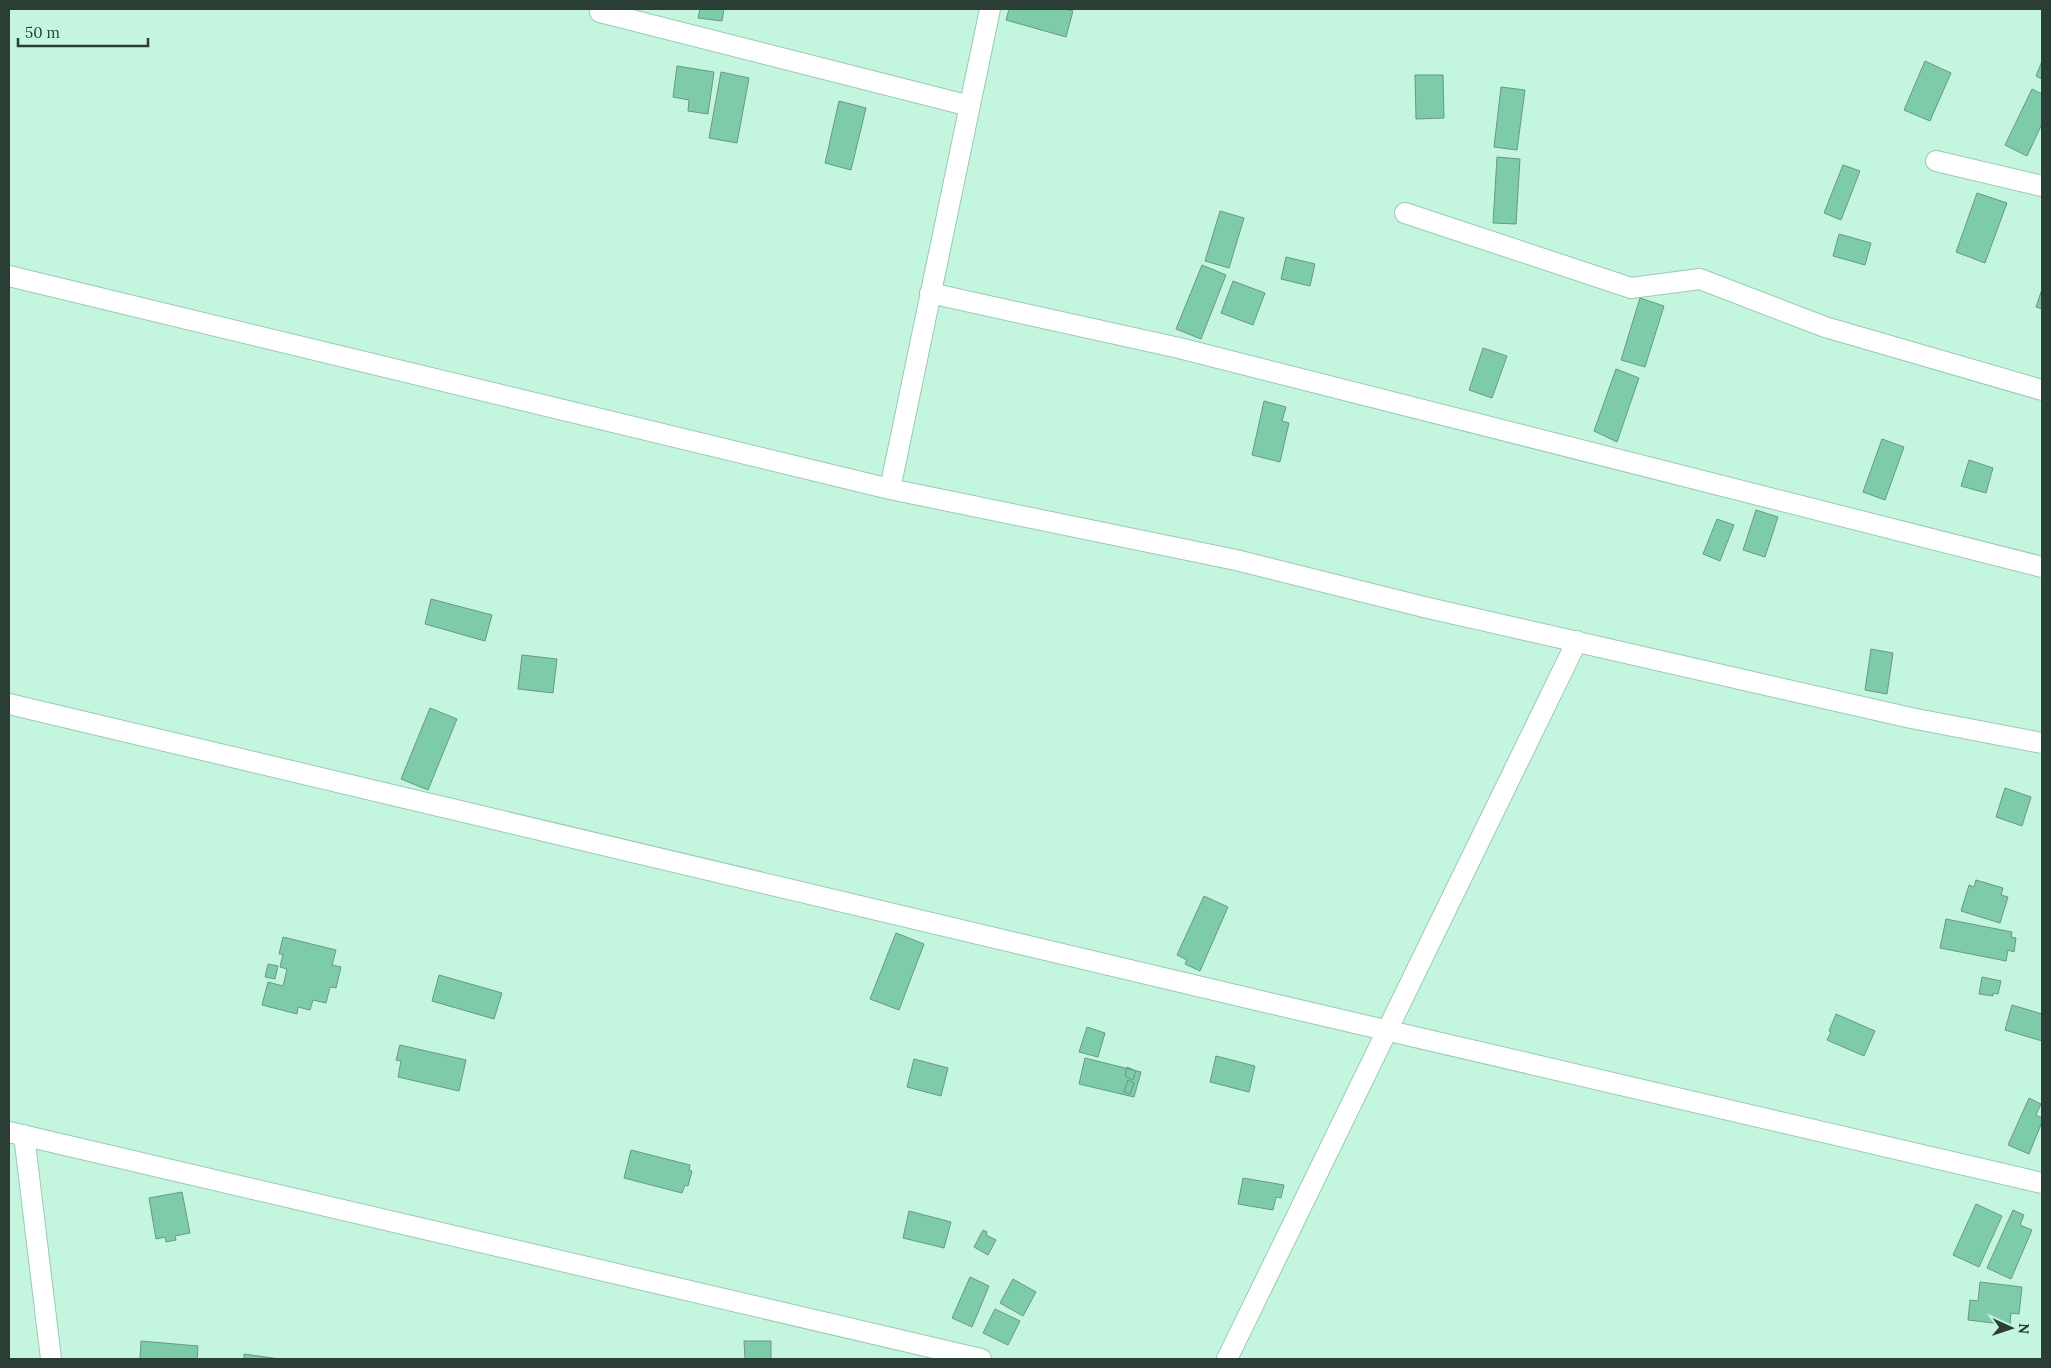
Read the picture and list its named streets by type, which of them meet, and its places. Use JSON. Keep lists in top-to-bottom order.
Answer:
{
  "scale_bar": "50 m",
  "north": "right"
}
